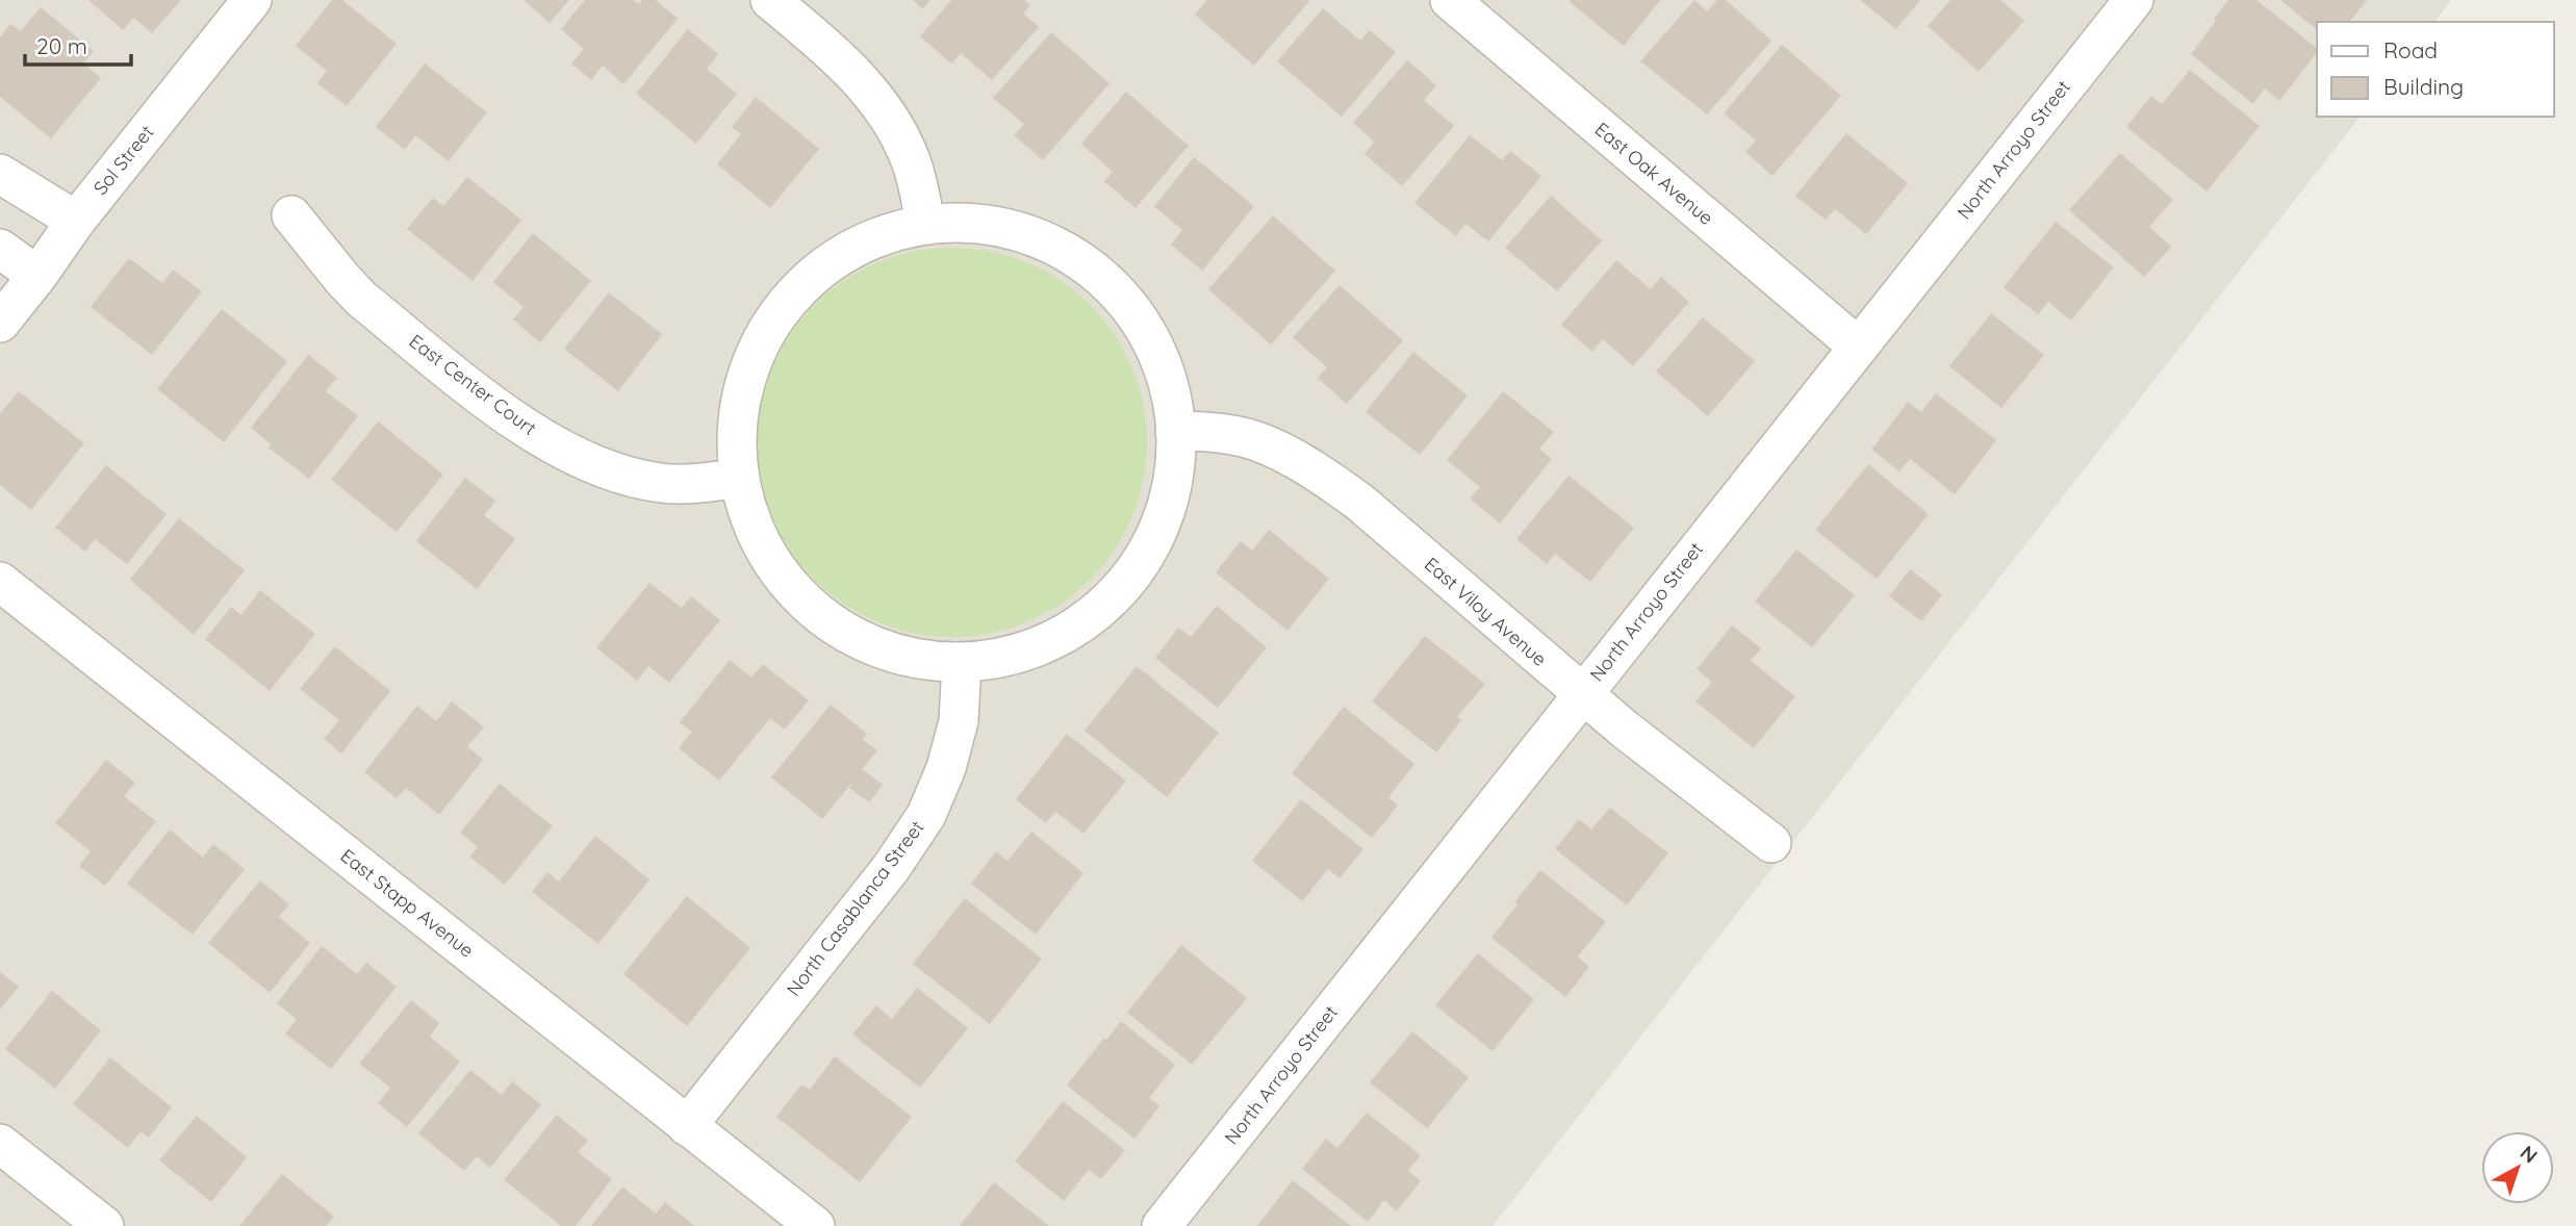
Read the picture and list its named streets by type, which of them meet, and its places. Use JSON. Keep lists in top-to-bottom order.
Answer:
{
  "streets": {
    "street": [
      "North Arroyo Street",
      "Sol Street",
      "East Oak Avenue",
      "East Center Court",
      "East Viloy Avenue",
      "East Stapp Avenue",
      "North Casablanca Street"
    ]
  },
  "crossings": [
    ["North Arroyo Street", "East Oak Avenue"],
    ["North Arroyo Street", "East Viloy Avenue"],
    ["East Stapp Avenue", "North Casablanca Street"]
  ],
  "legend": ["Road", "Building"],
  "scale_bar": "20 m",
  "north": "top right"
}
